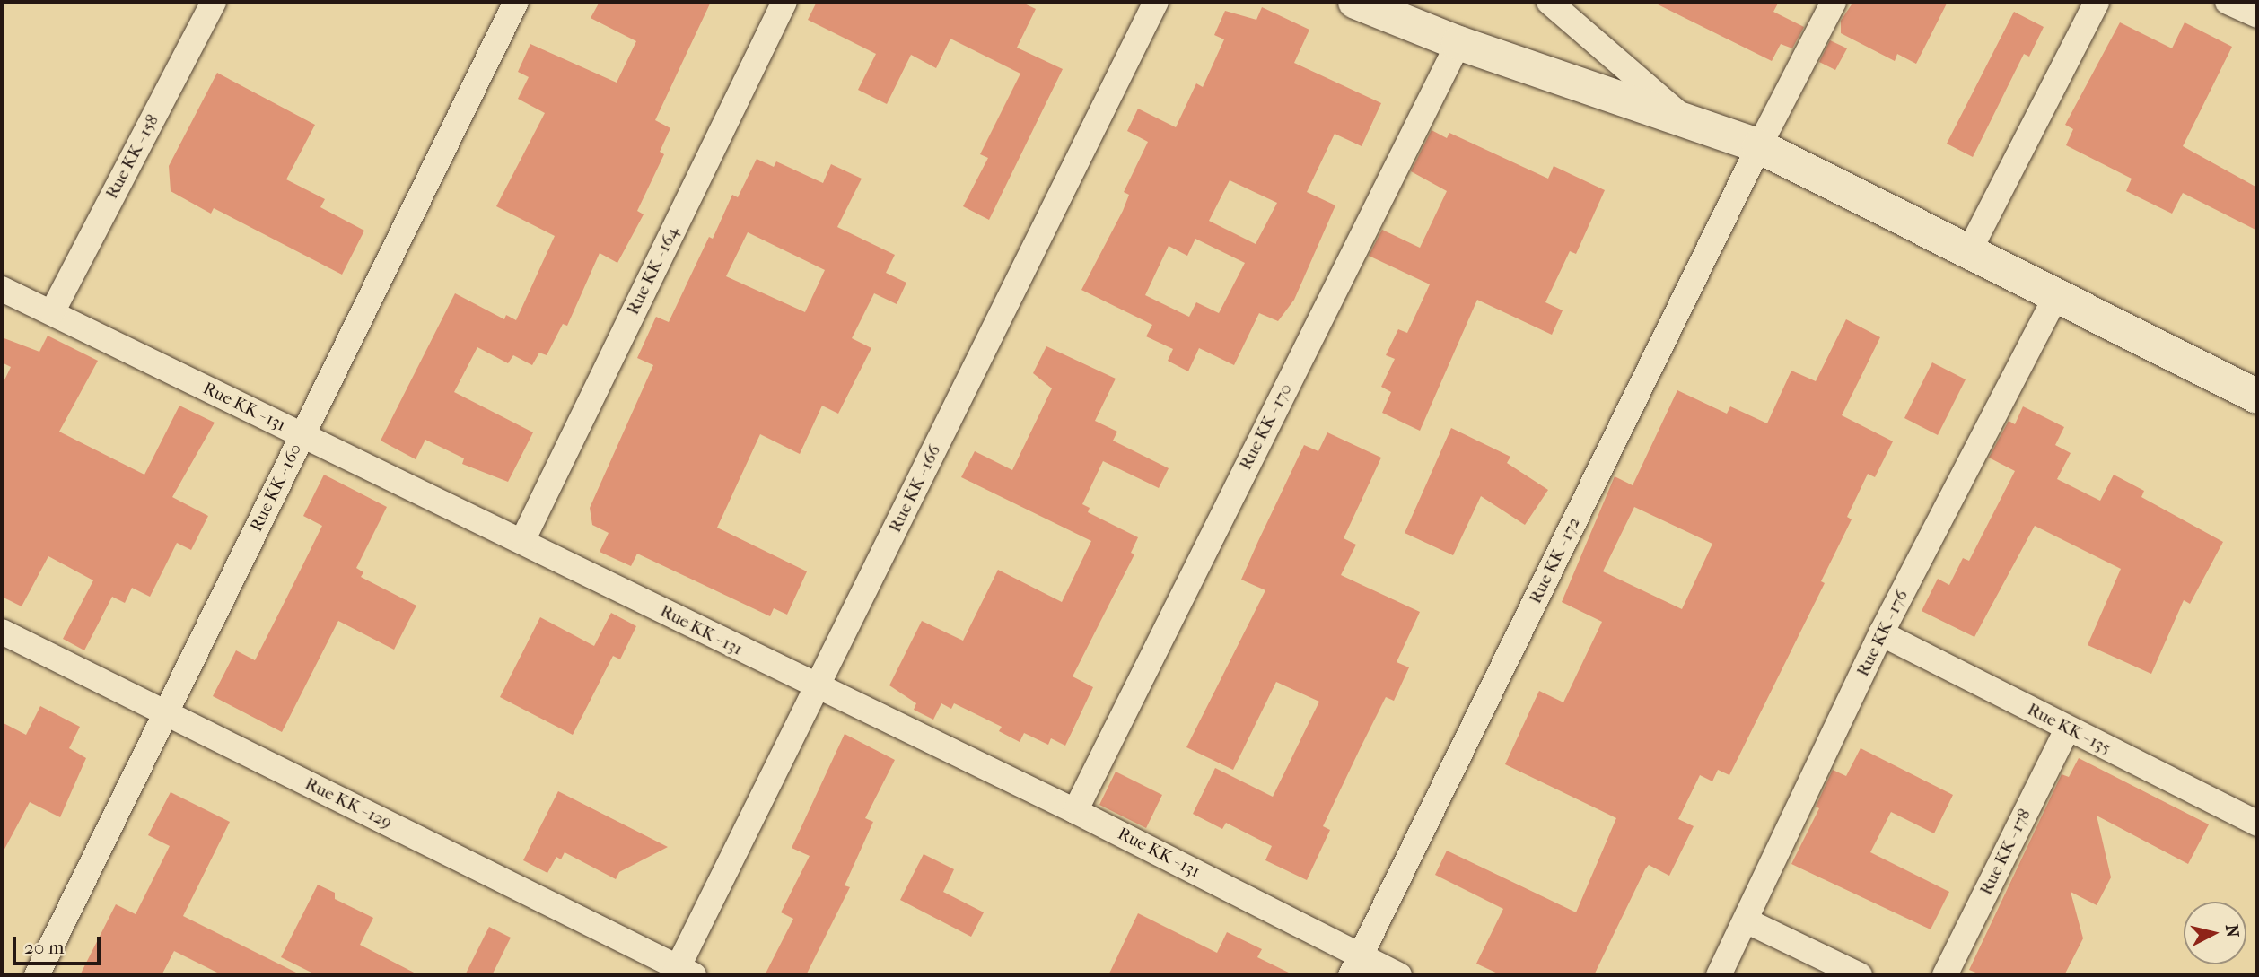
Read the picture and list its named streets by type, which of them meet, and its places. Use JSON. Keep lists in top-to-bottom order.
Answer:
{
  "streets": {
    "street": [
      "Rue KK - 158",
      "Rue KK - 164",
      "Rue KK - 131",
      "Rue KK - 170",
      "Rue KK - 160",
      "Rue KK - 166",
      "Rue KK - 172",
      "Rue KK - 176",
      "Rue KK - 135",
      "Rue KK - 129",
      "Rue KK - 178"
    ]
  },
  "crossings": [
    ["Rue KK - 158", "Rue KK - 131"],
    ["Rue KK - 164", "Rue KK - 131"],
    ["Rue KK - 131", "Rue KK - 170"],
    ["Rue KK - 131", "Rue KK - 160"],
    ["Rue KK - 131", "Rue KK - 166"],
    ["Rue KK - 131", "Rue KK - 172"],
    ["Rue KK - 160", "Rue KK - 129"],
    ["Rue KK - 166", "Rue KK - 129"],
    ["Rue KK - 176", "Rue KK - 135"],
    ["Rue KK - 135", "Rue KK - 178"]
  ],
  "scale_bar": "20 m",
  "north": "right"
}
